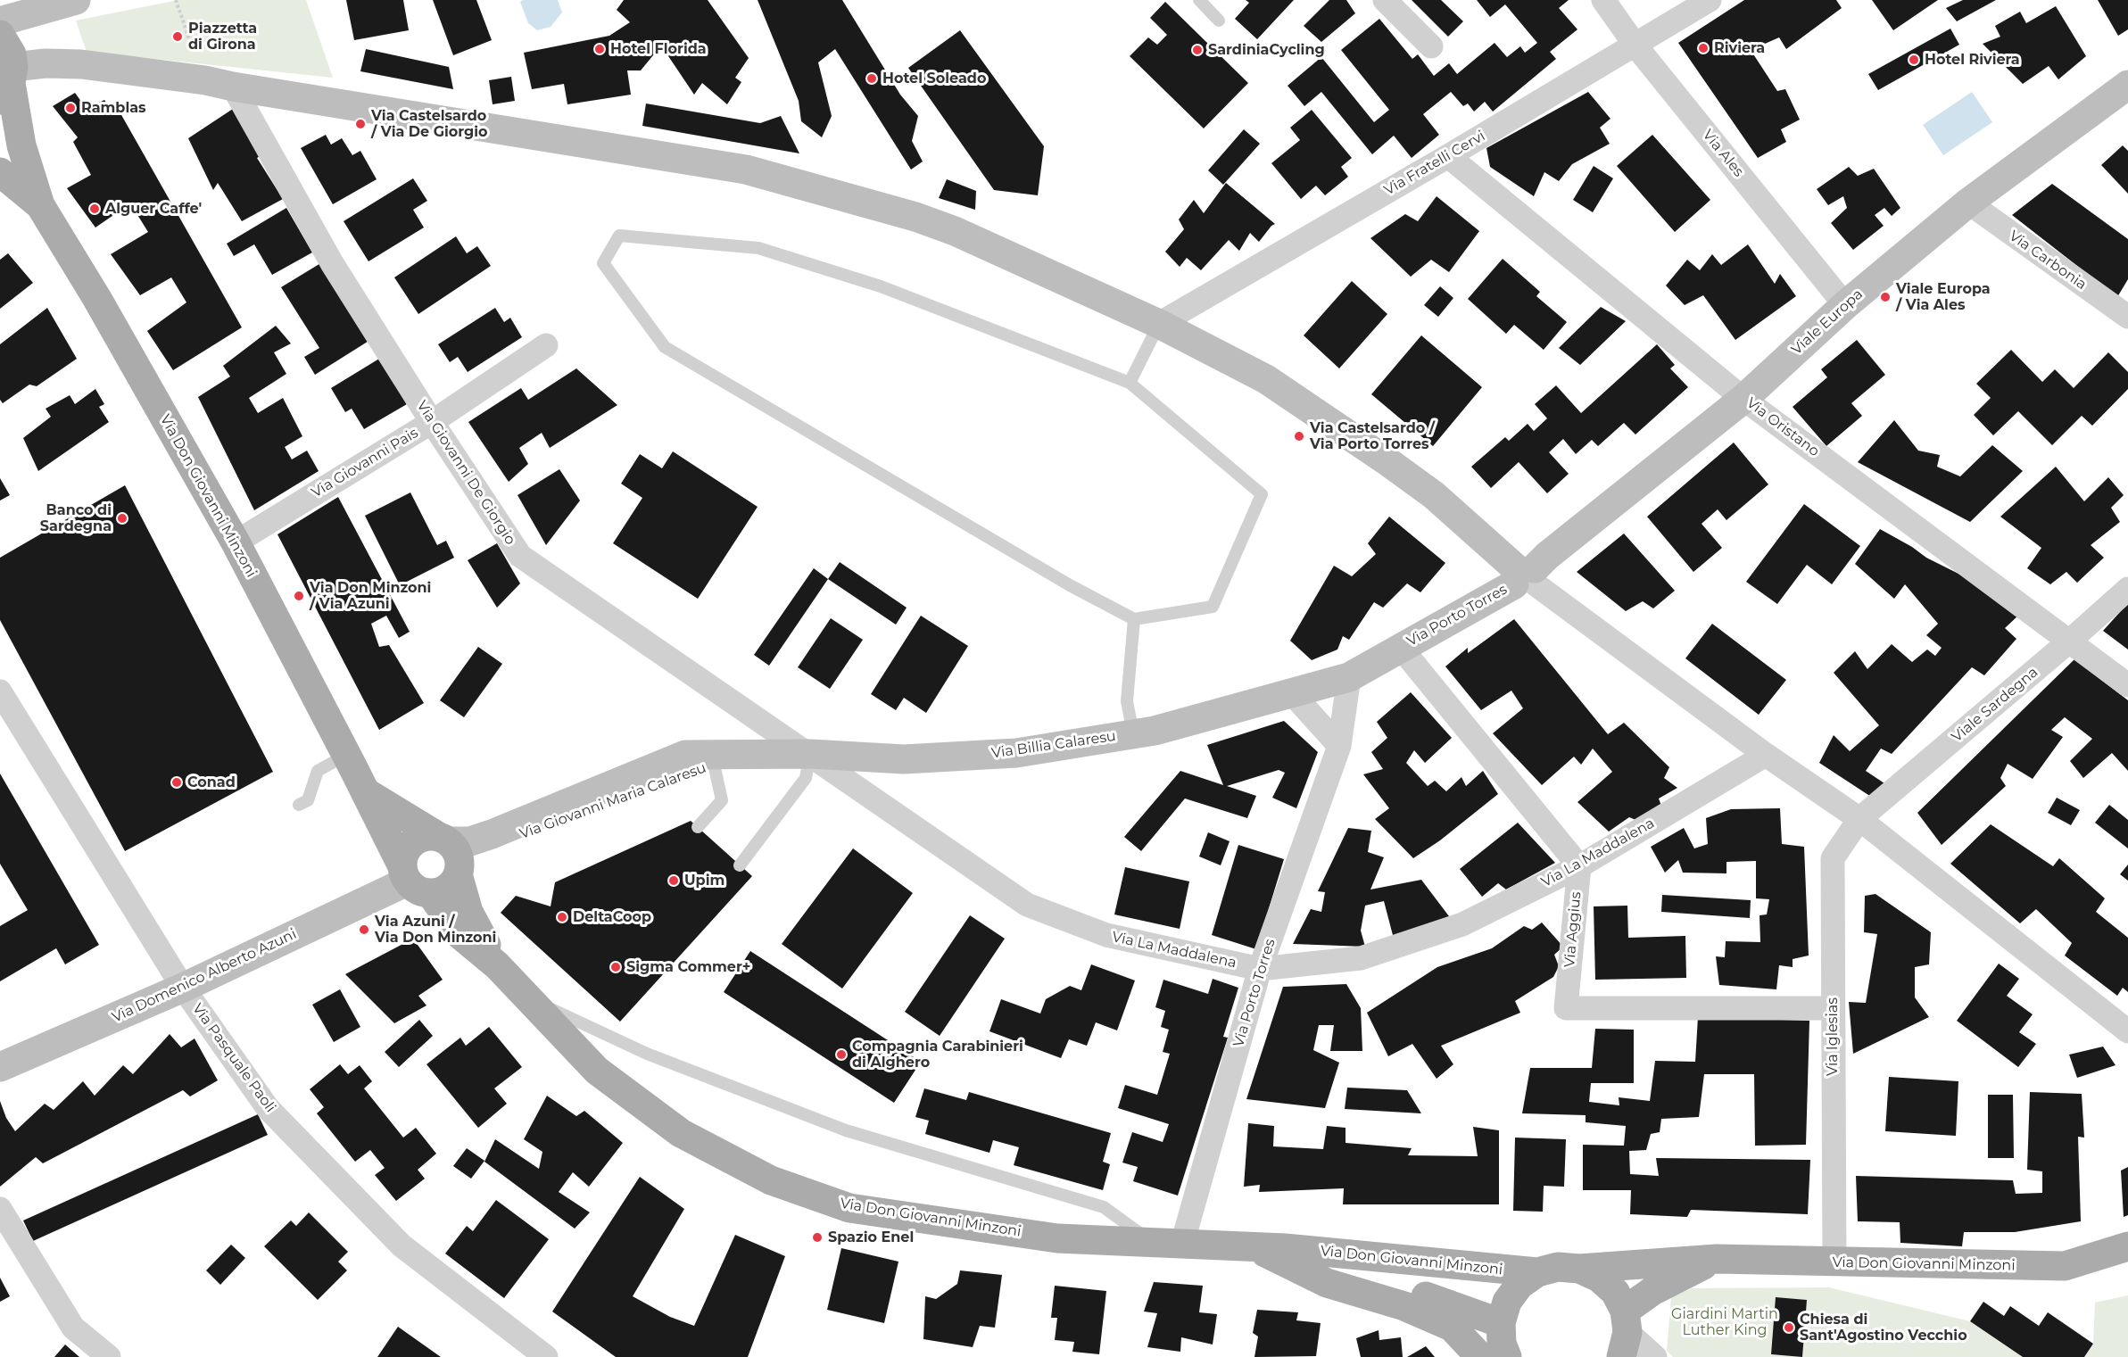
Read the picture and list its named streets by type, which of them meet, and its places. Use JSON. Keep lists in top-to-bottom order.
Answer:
{
  "streets": {
    "main road": ["Via Don Giovanni Minzoni"],
    "street": [
      "Via Ales",
      "Via Fratelli Cervi",
      "Via Carbonia",
      "Viale Europa",
      "Via Oristano",
      "Via Giovanni Pais",
      "Via Giovanni De Giorgio",
      "Via Porto Torres",
      "Viale Sardegna",
      "Via Billia Calaresu",
      "Via Giovanni Maria Calaresu",
      "Via La Maddalena",
      "Via Aggius",
      "Via Domenico Alberto Azuni",
      "Via Iglesias",
      "Via Pasquale Paoli"
    ]
  },
  "crossings": [
    ["Via Ales", "Via Fratelli Cervi"],
    ["Via Ales", "Viale Europa"],
    ["Via Fratelli Cervi", "Via Oristano"],
    ["Via Carbonia", "Viale Europa"],
    ["Viale Europa", "Via Oristano"],
    ["Viale Europa", "Via Porto Torres"],
    ["Via Oristano", "Viale Sardegna"],
    ["Via Giovanni Pais", "Via Giovanni De Giorgio"],
    ["Via Giovanni Pais", "Via Don Giovanni Minzoni"],
    ["Via Giovanni De Giorgio", "Via Billia Calaresu"],
    ["Via Giovanni De Giorgio", "Via La Maddalena"],
    ["Via Don Giovanni Minzoni", "Via Porto Torres"],
    ["Via Don Giovanni Minzoni", "Via Giovanni Maria Calaresu"],
    ["Via Don Giovanni Minzoni", "Via Domenico Alberto Azuni"],
    ["Via Don Giovanni Minzoni", "Via Iglesias"],
    ["Via Porto Torres", "Via La Maddalena"],
    ["Viale Sardegna", "Via Iglesias"],
    ["Via Billia Calaresu", "Via Giovanni Maria Calaresu"],
    ["Via Billia Calaresu", "Via La Maddalena"],
    ["Via Giovanni Maria Calaresu", "Via Domenico Alberto Azuni"],
    ["Via La Maddalena", "Via Aggius"],
    ["Via Aggius", "Via Iglesias"],
    ["Via Domenico Alberto Azuni", "Via Pasquale Paoli"]
  ],
  "parks": ["Giardini Martin Luther King"],
  "places": [
    "Piazzetta di Girona",
    "Riviera",
    "Hotel Florida",
    "SardiniaCycling",
    "Hotel Riviera",
    "Hotel Soleado",
    "Ramblas",
    "Via Castelsardo / Via De Giorgio",
    "Alguer Caffe'",
    "Viale Europa / Via Ales",
    "Via Castelsardo / Via Porto Torres",
    "Banco di Sardegna",
    "Via Don Minzoni / Via Azuni",
    "Conad",
    "Upim",
    "DeltaCoop",
    "Via Azuni / Via Don Minzoni",
    "Sigma Commer+",
    "Compagnia Carabinieri di Alghero",
    "Spazio Enel",
    "Chiesa di Sant'Agostino Vecchio"
  ]
}
